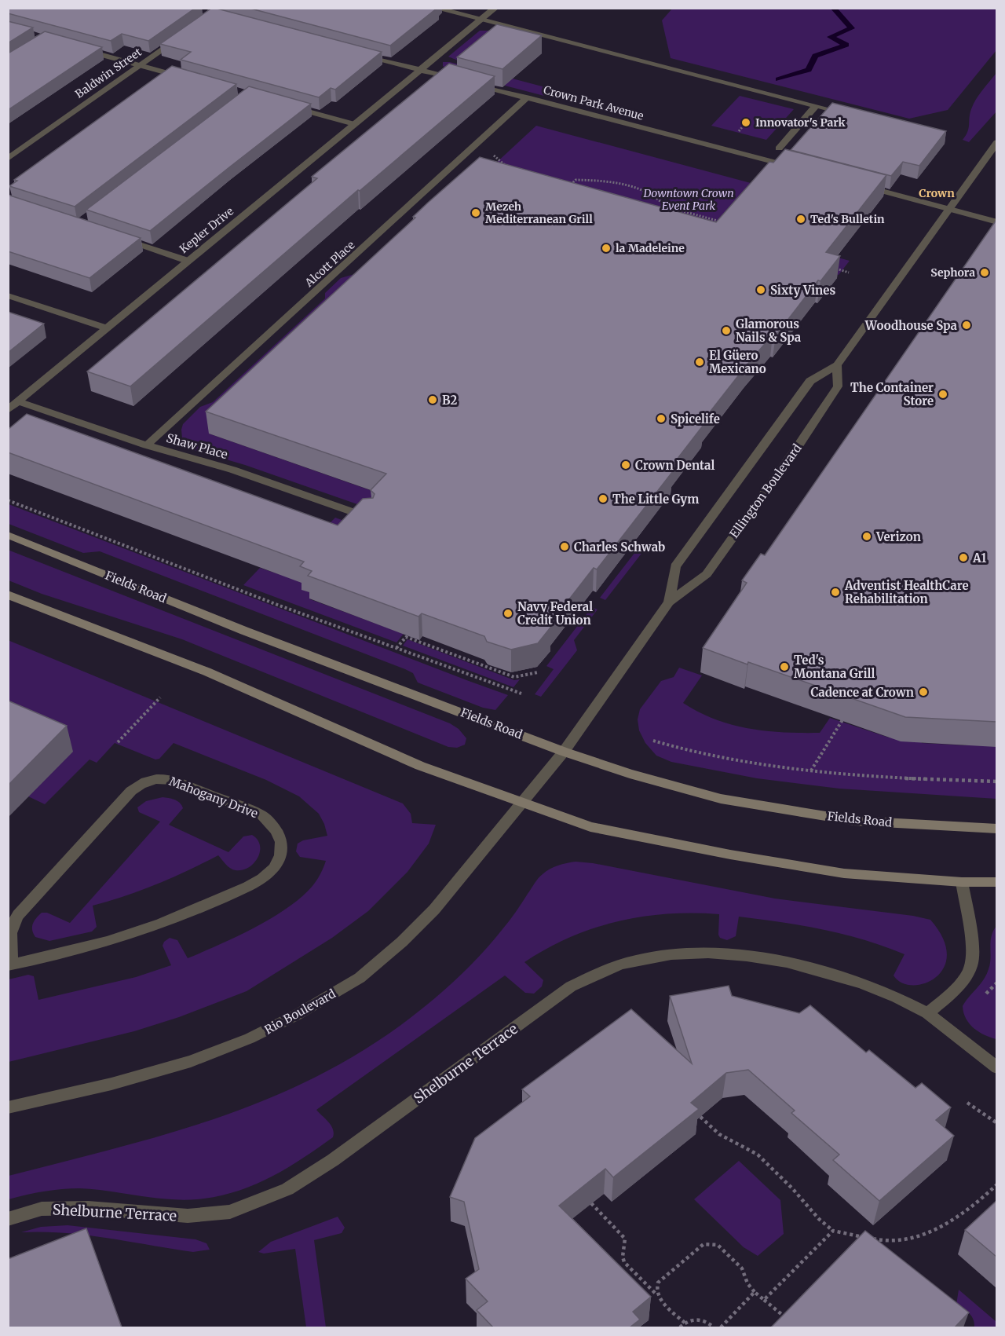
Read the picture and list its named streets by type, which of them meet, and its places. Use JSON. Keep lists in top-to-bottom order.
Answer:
{
  "streets": {
    "main road": ["Fields Road"],
    "street": [
      "Baldwin Street",
      "Crown Park Avenue",
      "Kepler Drive",
      "Alcott Place",
      "Shaw Place",
      "Ellington Boulevard",
      "Mahogany Drive",
      "Rio Boulevard",
      "Shelburne Terrace"
    ]
  },
  "crossings": [
    ["Crown Park Avenue", "Alcott Place"],
    ["Kepler Drive", "Shaw Place"],
    ["Alcott Place", "Shaw Place"],
    ["Ellington Boulevard", "Fields Road"],
    ["Ellington Boulevard", "Rio Boulevard"]
  ],
  "districts": ["Crown"],
  "parks": ["Downtown Crown Event Park"],
  "places": [
    "Innovator's Park",
    "Mezeh Mediterranean Grill",
    "Ted's Bulletin",
    "la Madeleine",
    "Sephora",
    "Sixty Vines",
    "Woodhouse Spa",
    "Glamorous Nails & Spa",
    "El Güero Mexicano",
    "The Container Store",
    "B2",
    "Spicelife",
    "Crown Dental",
    "The Little Gym",
    "Verizon",
    "Charles Schwab",
    "A1",
    "Adventist HealthCare Rehabilitation",
    "Navy Federal Credit Union",
    "Ted's Montana Grill",
    "Cadence at Crown"
  ]
}
